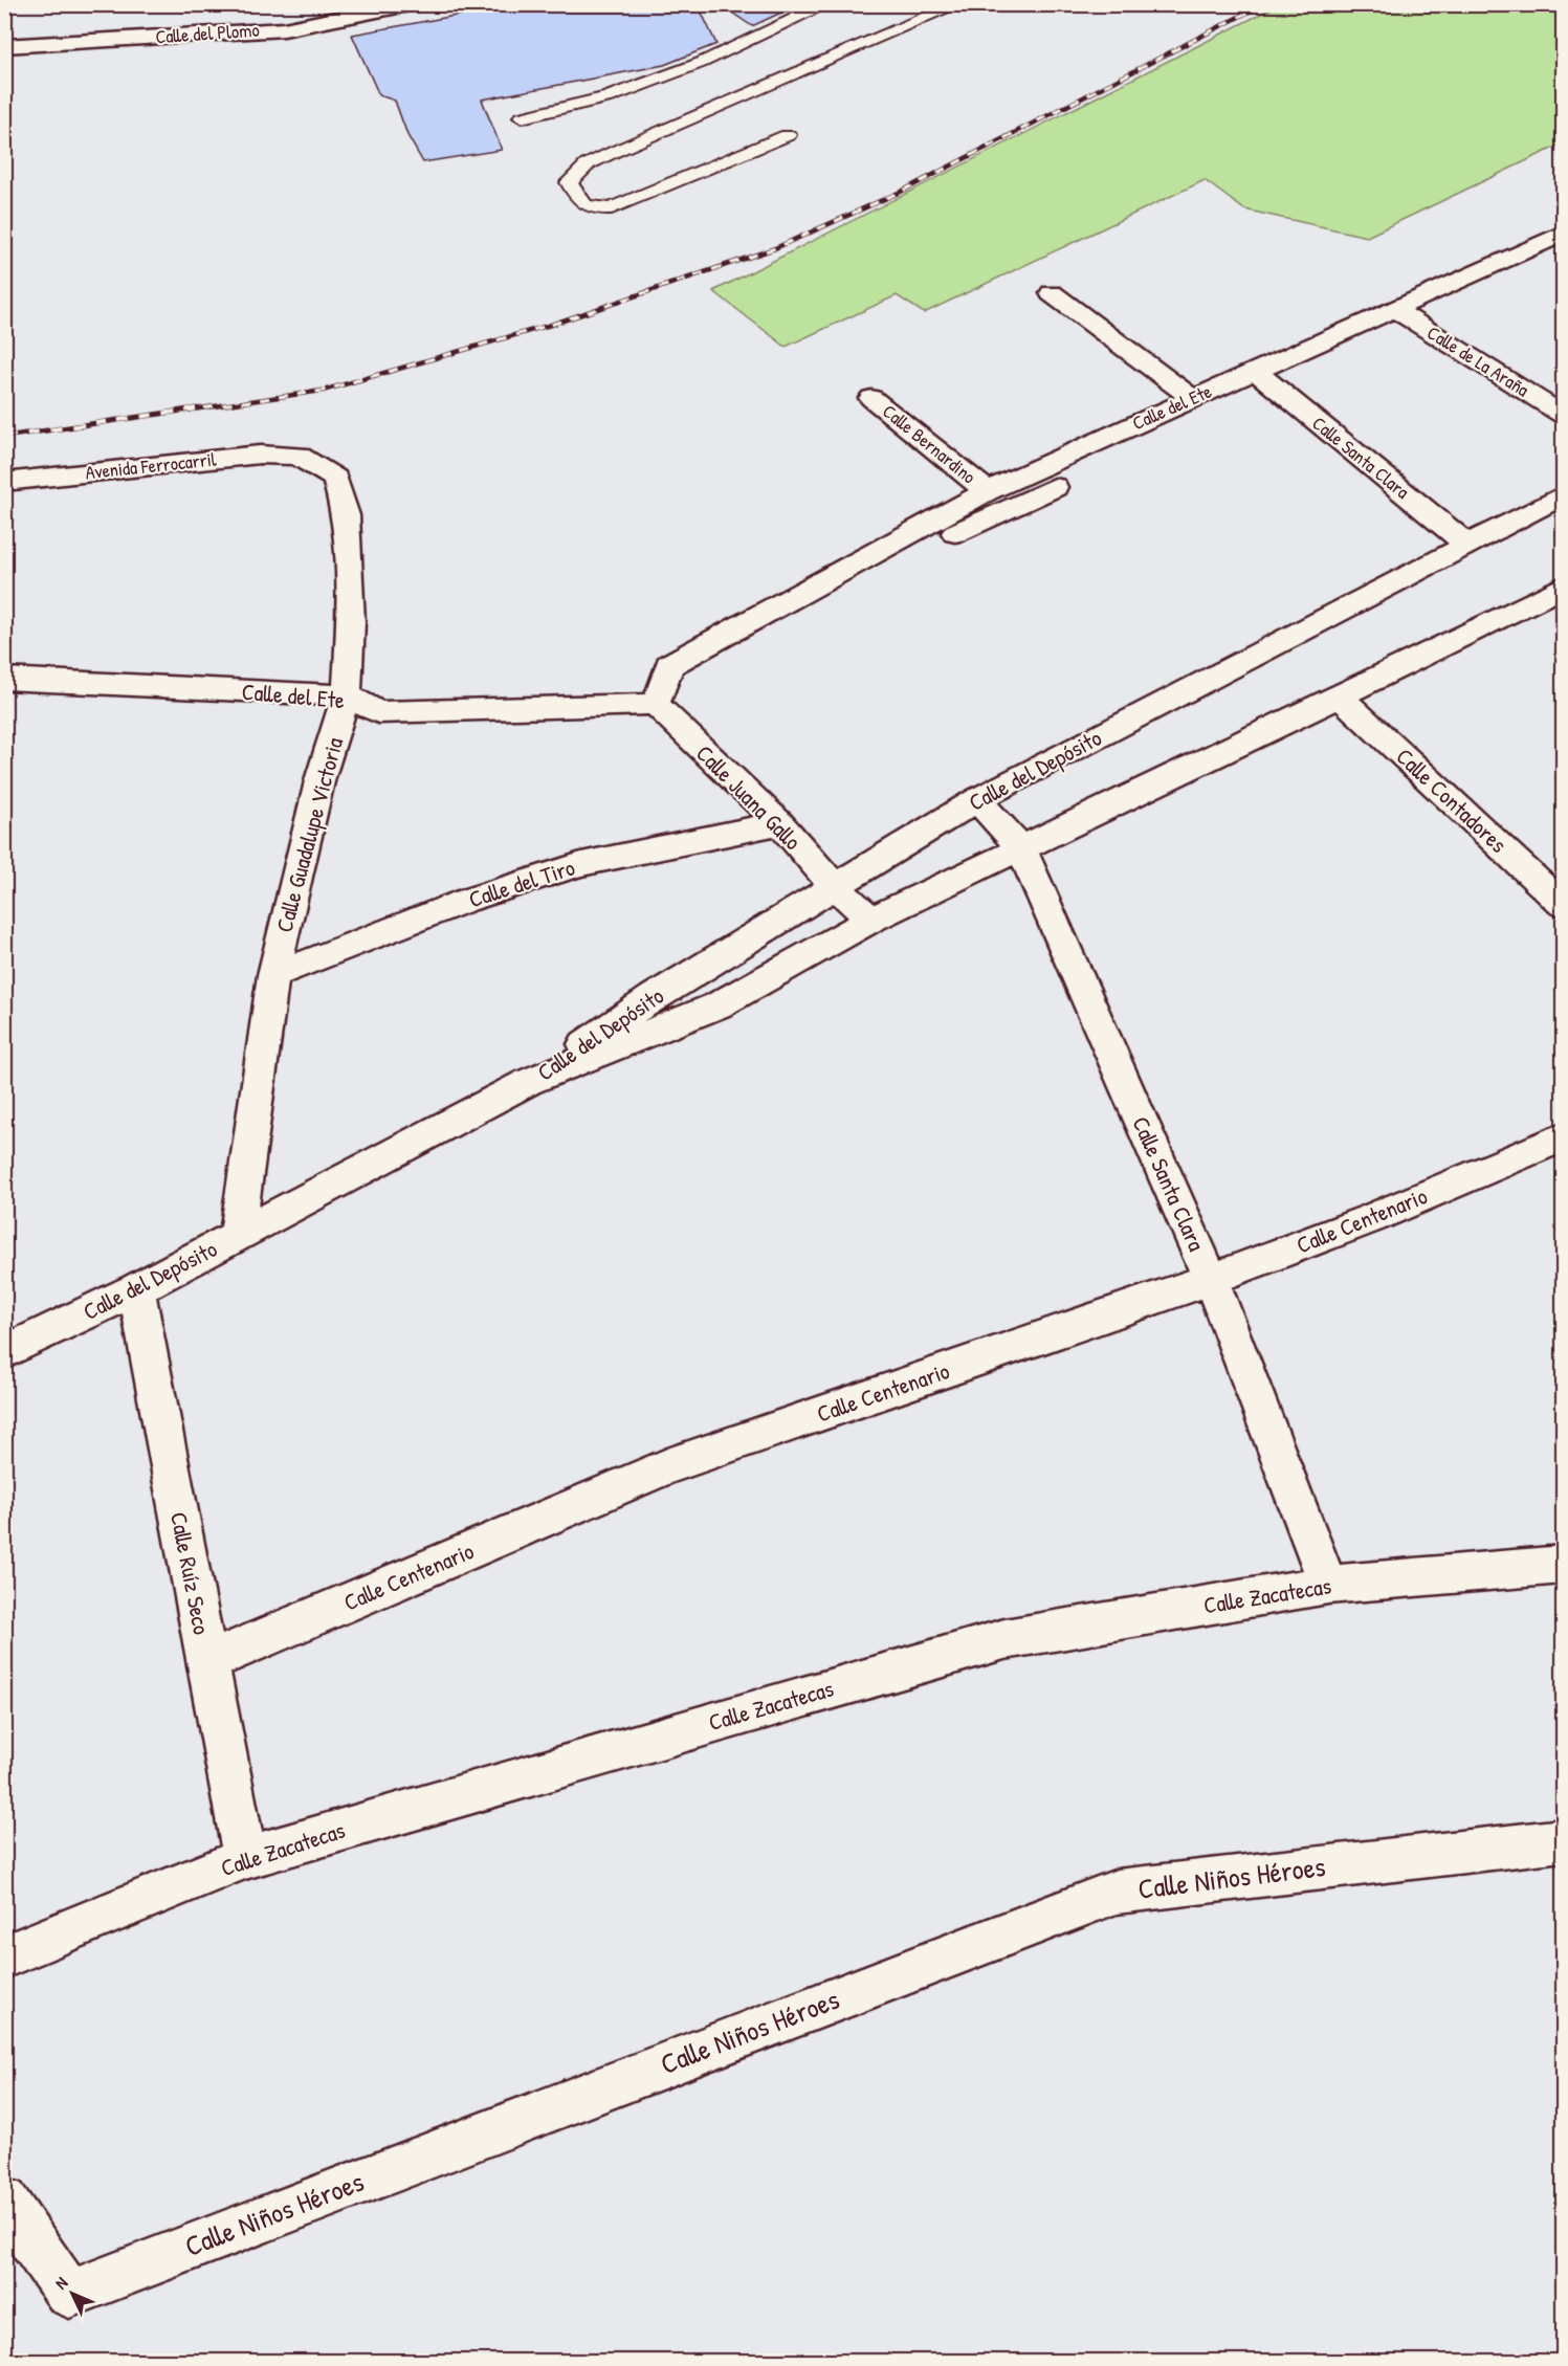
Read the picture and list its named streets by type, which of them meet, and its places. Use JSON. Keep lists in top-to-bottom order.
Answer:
{
  "streets": {
    "street": [
      "Calle del Plomo",
      "Calle de La Araña",
      "Calle del Ete",
      "Calle Bernardino",
      "Calle Santa Clara",
      "Avenida Ferrocarril",
      "Calle del Depósito",
      "Calle Juana Gallo",
      "Calle Contadores",
      "Calle Guadalupe Victoria",
      "Calle del Tiro",
      "Calle Centenario",
      "Calle Ruíz Seco",
      "Calle Zacatecas",
      "Calle Niños Héroes"
    ]
  },
  "crossings": [
    ["Calle de La Araña", "Calle del Ete"],
    ["Calle del Ete", "Calle Bernardino"],
    ["Calle del Ete", "Calle Santa Clara"],
    ["Calle del Ete", "Calle Juana Gallo"],
    ["Calle del Ete", "Calle Guadalupe Victoria"],
    ["Calle Santa Clara", "Calle del Depósito"],
    ["Calle Santa Clara", "Calle Centenario"],
    ["Calle Santa Clara", "Calle Zacatecas"],
    ["Avenida Ferrocarril", "Calle Guadalupe Victoria"],
    ["Calle del Depósito", "Calle Juana Gallo"],
    ["Calle del Depósito", "Calle Contadores"],
    ["Calle del Depósito", "Calle Guadalupe Victoria"],
    ["Calle del Depósito", "Calle Ruíz Seco"],
    ["Calle Juana Gallo", "Calle del Tiro"],
    ["Calle Guadalupe Victoria", "Calle del Tiro"],
    ["Calle Centenario", "Calle Ruíz Seco"],
    ["Calle Ruíz Seco", "Calle Zacatecas"]
  ],
  "north": "top left"
}
